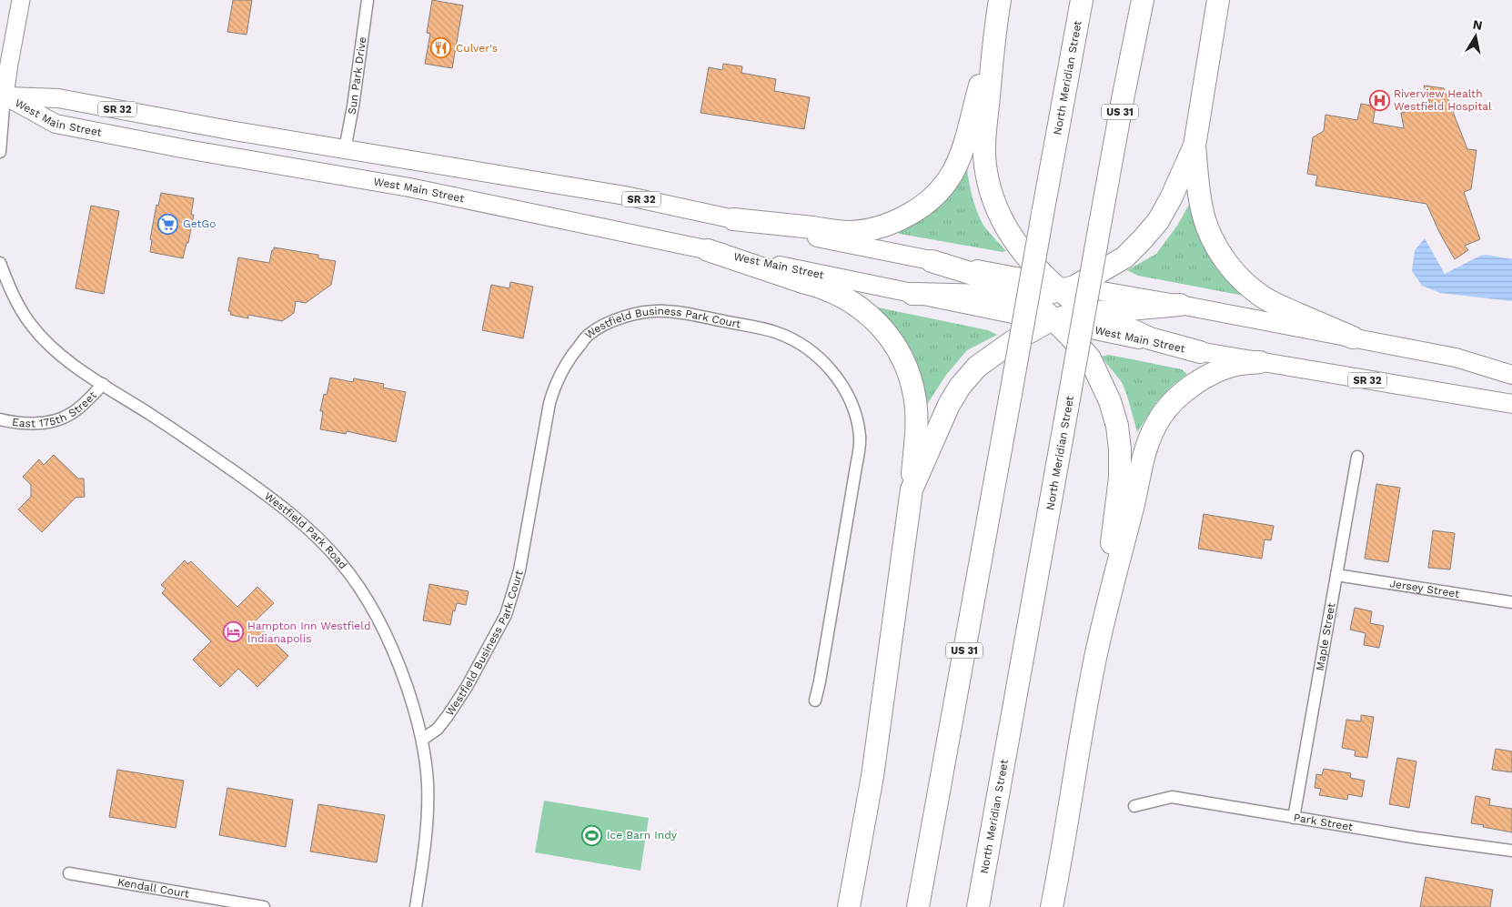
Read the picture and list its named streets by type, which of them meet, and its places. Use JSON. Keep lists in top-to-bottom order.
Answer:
{
  "streets": {
    "highway": ["North Meridian Street", "US 31"],
    "main road": ["SR 32", "West Main Street"],
    "street": [
      "Sun Park Drive",
      "Westfield Business Park Court",
      "East 175th Street",
      "Westfield Park Road",
      "Jersey Street",
      "Maple Street",
      "Park Street",
      "Kendall Court"
    ]
  },
  "crossings": [
    ["Sun Park Drive", "West Main Street"],
    ["Westfield Business Park Court", "Westfield Park Road"],
    ["East 175th Street", "Westfield Park Road"],
    ["Jersey Street", "Maple Street"],
    ["Maple Street", "Park Street"]
  ],
  "places": {
    "restaurant": ["Culver's"],
    "hospital": ["Riverview Health Westfield Hospital"],
    "supermarket": ["GetGo"],
    "hotel": ["Hampton Inn Westfield Indianapolis"],
    "sports": ["Ice Barn Indy"]
  },
  "north": "top"
}
